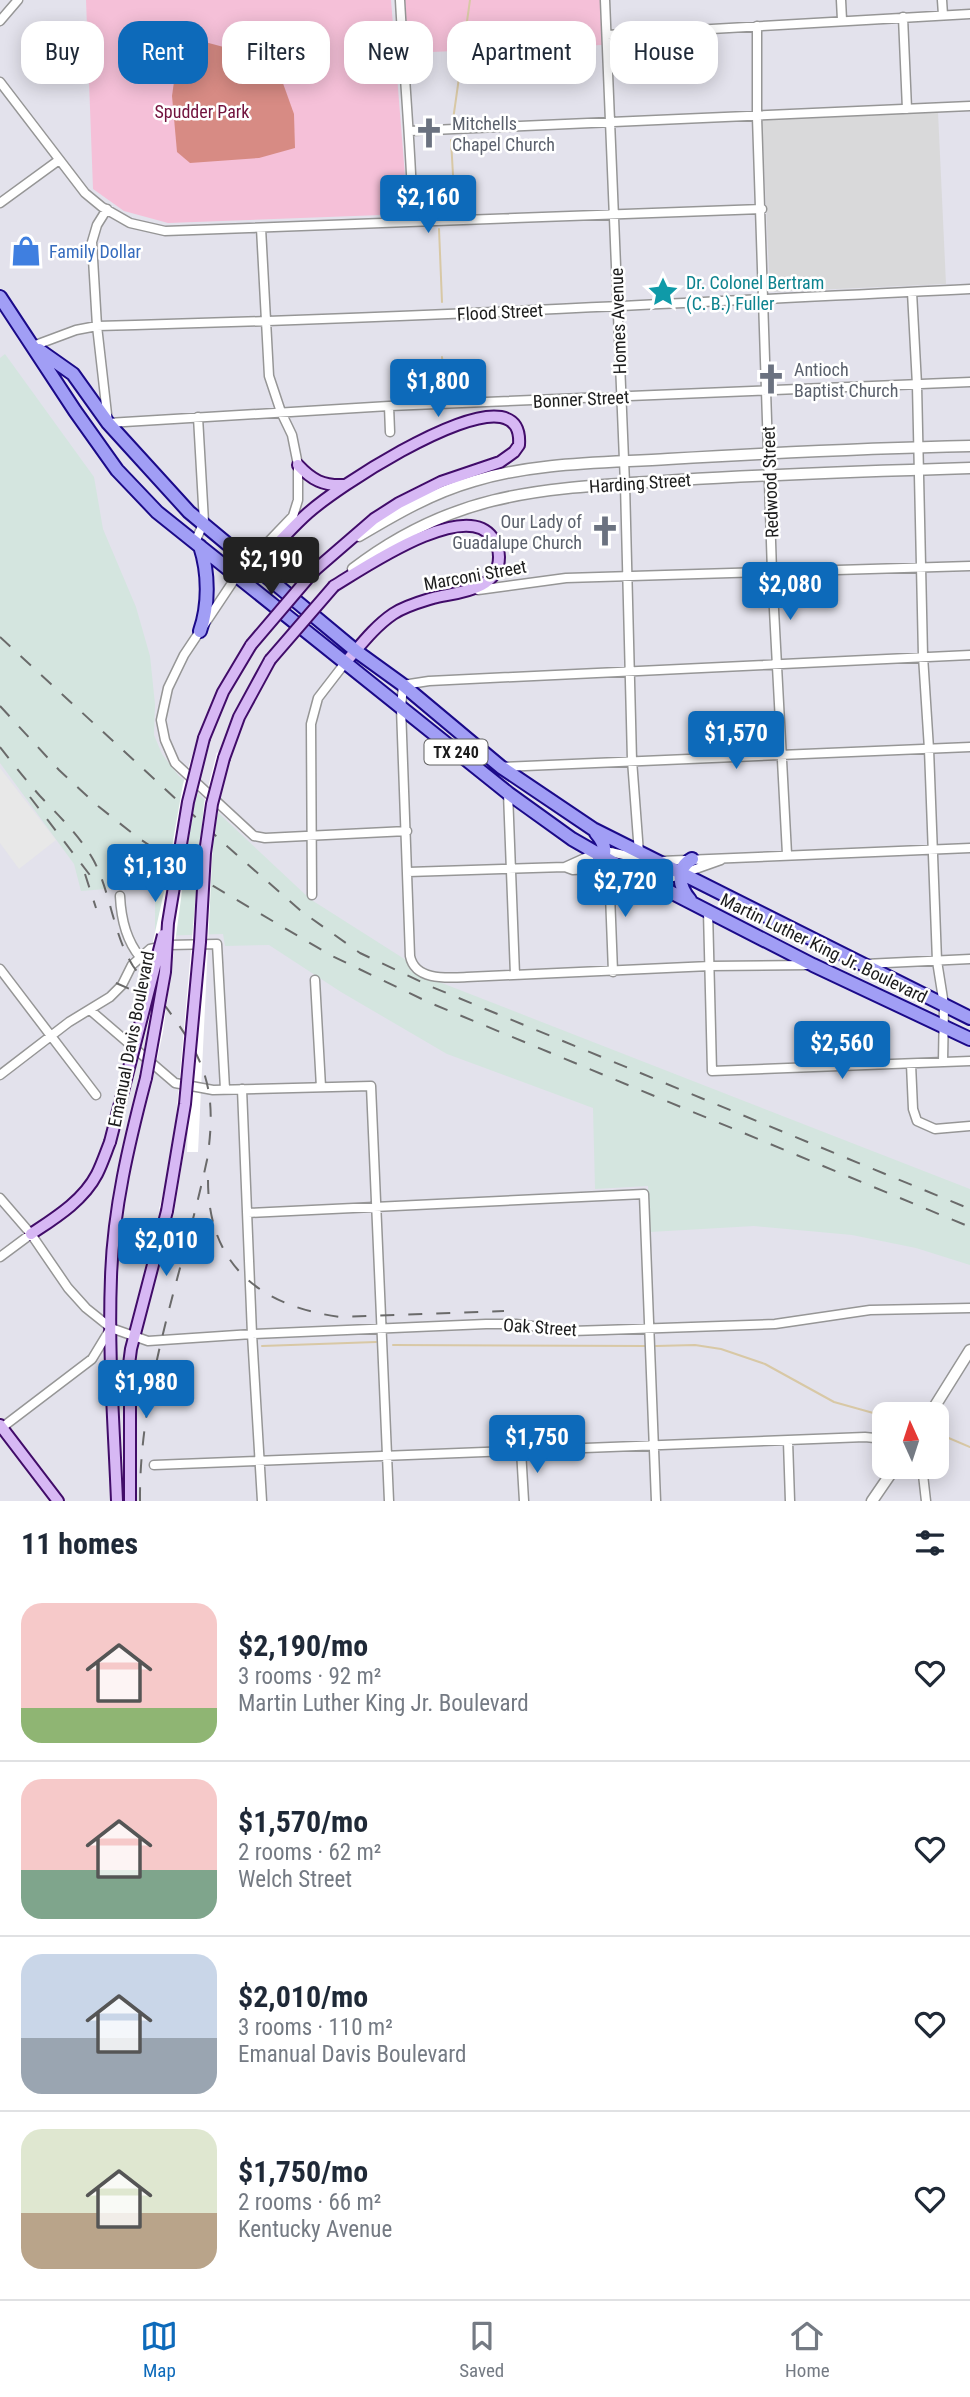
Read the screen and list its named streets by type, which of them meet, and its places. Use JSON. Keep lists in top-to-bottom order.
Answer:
{
  "streets": {
    "main road": [
      "Marconi Street",
      "TX 240",
      "Martin Luther King Jr. Boulevard",
      "Emanual Davis Boulevard"
    ],
    "street": [
      "Flood Street",
      "Homes Avenue",
      "Bonner Street",
      "Redwood Street",
      "Harding Street",
      "Oak Street"
    ]
  },
  "crossings": [
    ["Flood Street", "Homes Avenue"],
    ["Flood Street", "Redwood Street"],
    ["Flood Street", "Martin Luther King Jr. Boulevard"],
    ["Homes Avenue", "Bonner Street"],
    ["Homes Avenue", "Harding Street"],
    ["Homes Avenue", "Marconi Street"],
    ["Homes Avenue", "Martin Luther King Jr. Boulevard"],
    ["Bonner Street", "Redwood Street"],
    ["Bonner Street", "Martin Luther King Jr. Boulevard"],
    ["Redwood Street", "Harding Street"],
    ["Redwood Street", "Marconi Street"],
    ["Harding Street", "Emanual Davis Boulevard"],
    ["Marconi Street", "Martin Luther King Jr. Boulevard"],
    ["Emanual Davis Boulevard", "Oak Street"]
  ],
  "parks": ["Spudder Park"],
  "places": {
    "church": ["Mitchells Chapel Church", "Antioch Baptist Church", "Our Lady of Guadalupe Church"],
    "shop": ["Family Dollar"],
    "place": ["Dr. Colonel Bertram (C. B.) Fuller"]
  },
  "north": "top",
  "page": {
    "chip": [
      "Buy",
      "Rent",
      "Filters",
      "New",
      "Apartment",
      "House"
    ],
    "price": [
      "$2,160",
      "$1,800",
      "$2,190",
      "$2,080",
      "$1,570",
      "$1,130",
      "$2,720",
      "$2,560",
      "$2,010",
      "$1,980",
      "$1,750"
    ],
    "heading": "11 homes",
    "list": [
      {
        "name": "$2,190/mo",
        "note": "3 rooms · 92 m² · Martin Luther King Jr. Boulevard"
      },
      {
        "name": "$1,570/mo",
        "note": "2 rooms · 62 m² · Welch Street"
      },
      {
        "name": "$2,010/mo",
        "note": "3 rooms · 110 m² · Emanual Davis Boulevard"
      },
      {
        "name": "$1,750/mo",
        "note": "2 rooms · 66 m² · Kentucky Avenue"
      }
    ],
    "tabs": ["Map", "Saved", "Home"]
  }
}
